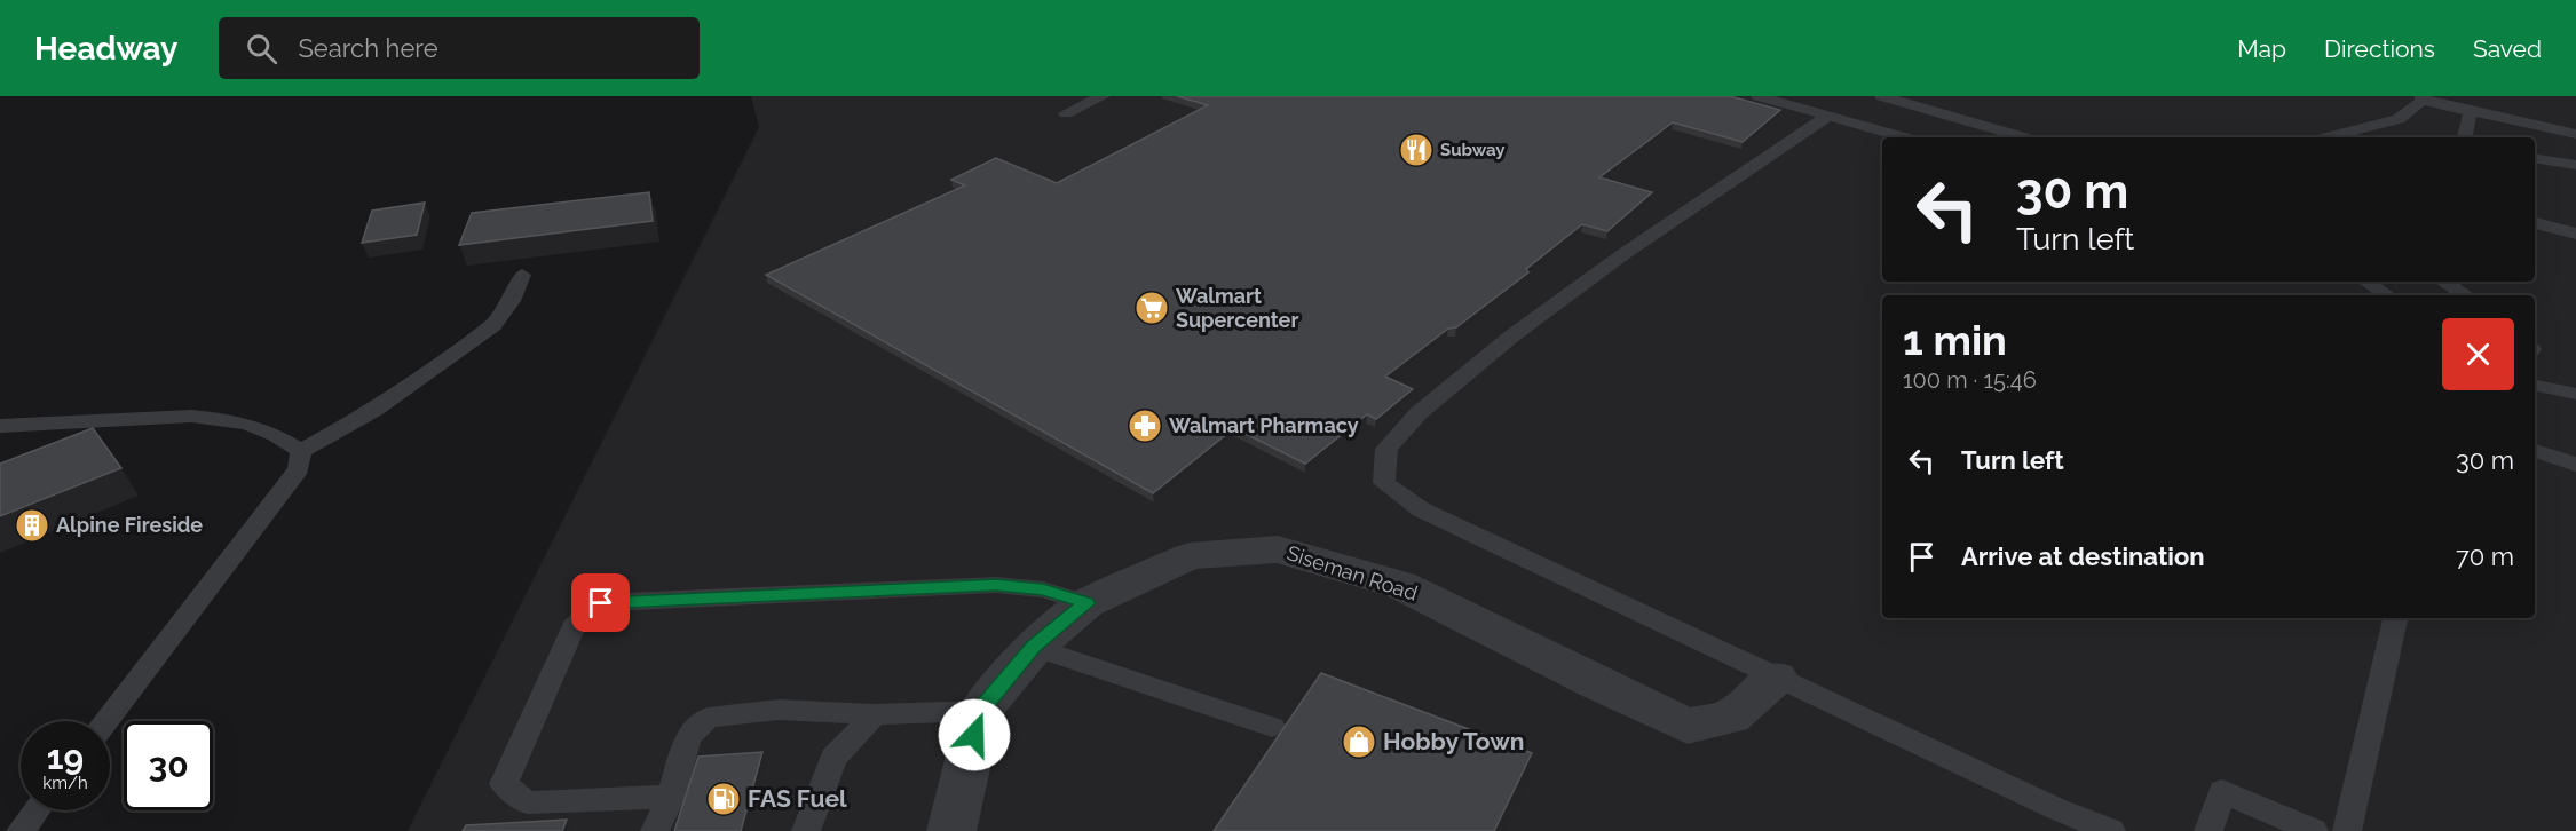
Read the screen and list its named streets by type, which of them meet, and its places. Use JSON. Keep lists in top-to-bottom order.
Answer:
{
  "streets": {
    "street": ["Siseman Road"]
  },
  "places": {
    "restaurant": ["Subway"],
    "supermarket": ["Walmart Supercenter"],
    "pharmacy": ["Walmart Pharmacy"],
    "building": ["Alpine Fireside"],
    "shop": ["Hobby Town"],
    "fuel station": ["FAS Fuel"]
  },
  "page": {
    "header": "Headway",
    "search": "Search here",
    "nav": ["Map", "Directions", "Saved"],
    "turn": ["30 m", "Turn left"],
    "heading": ["1 min", "100 m · 15:46"],
    "list": [
      {
        "name": "Turn left",
        "value": "30 m"
      },
      {
        "name": "Arrive at destination",
        "value": "70 m"
      }
    ],
    "speed": "19 km/h",
    "limit": "30"
  }
}
